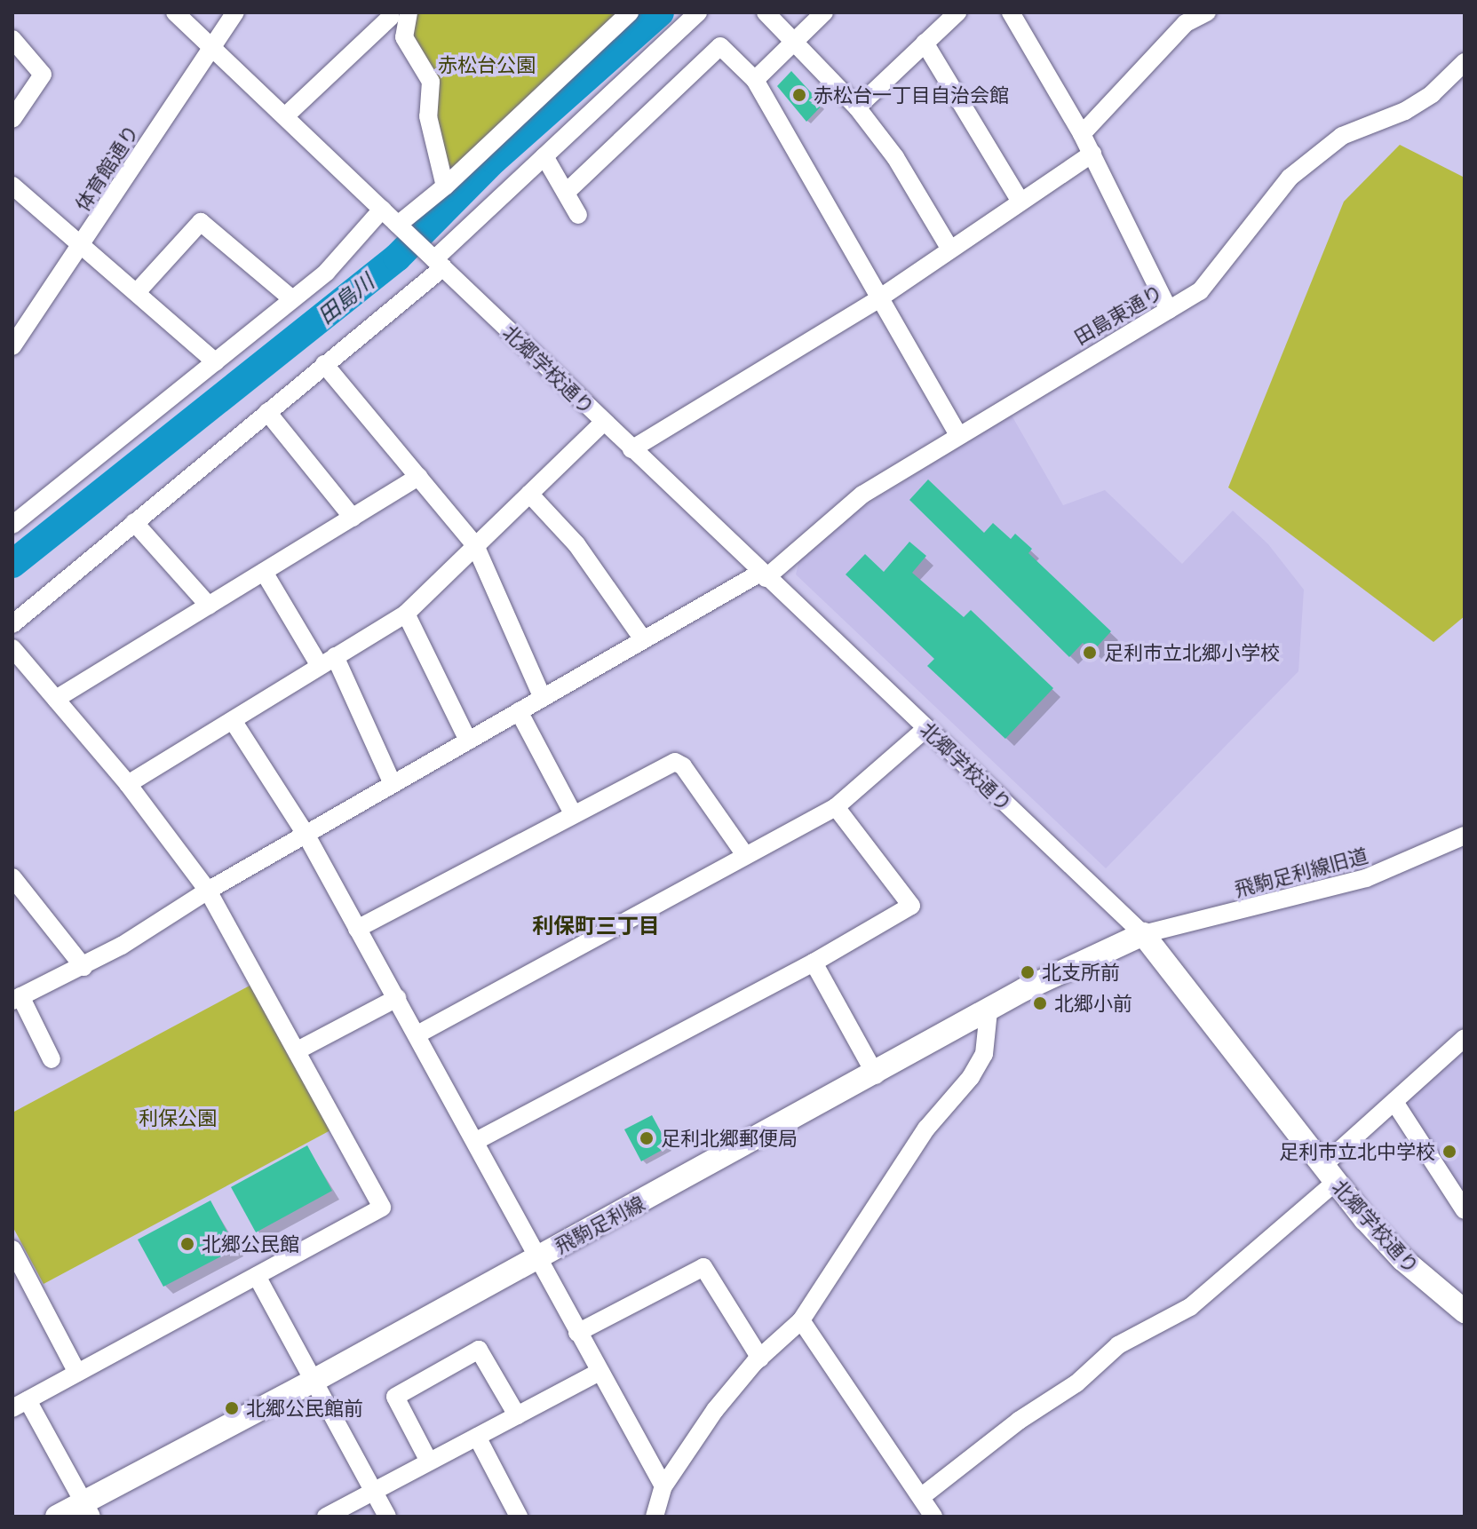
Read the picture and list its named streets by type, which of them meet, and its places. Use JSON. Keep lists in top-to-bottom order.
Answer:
{
  "streets": {
    "main road": ["北郷学校通り", "飛駒足利線"],
    "street": ["体育館通り", "田島東通り", "飛駒足利線旧道"]
  },
  "crossings": [
    ["田島東通り", "北郷学校通り"],
    ["北郷学校通り", "飛駒足利線旧道"],
    ["北郷学校通り", "飛駒足利線"],
    ["飛駒足利線旧道", "飛駒足利線"]
  ],
  "districts": ["利保町三丁目"],
  "water": ["田島川"],
  "parks": ["赤松台公園", "利保公園"],
  "places": [
    "赤松台一丁目自治会館",
    "足利市立北郷小学校",
    "北支所前",
    "北郷小前",
    "足利北郷郵便局",
    "足利市立北中学校",
    "北郷公民館",
    "北郷公民館前"
  ]
}
